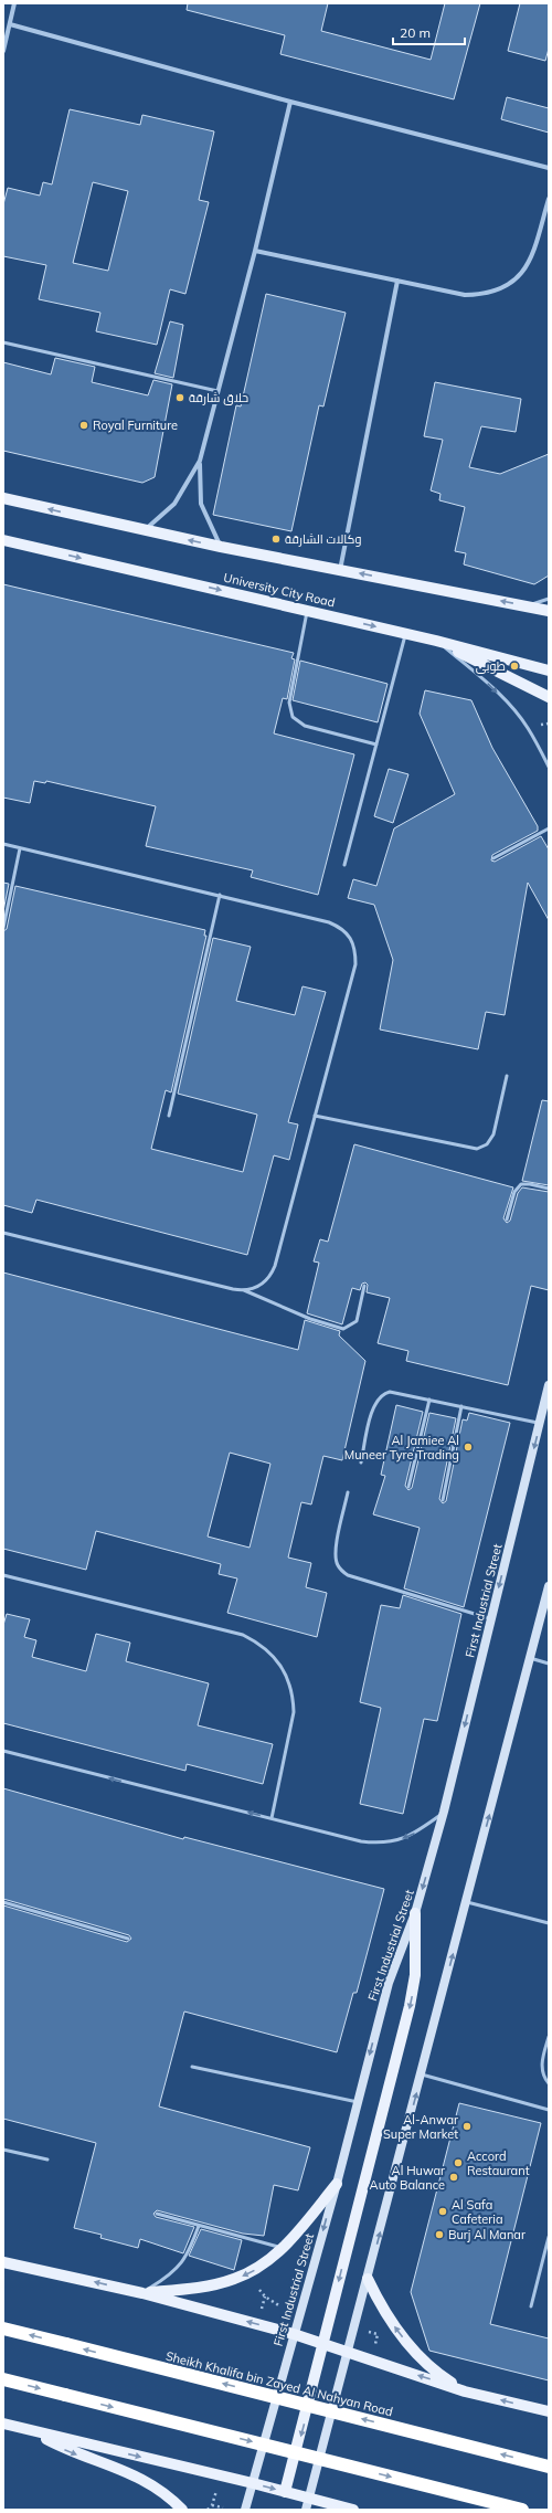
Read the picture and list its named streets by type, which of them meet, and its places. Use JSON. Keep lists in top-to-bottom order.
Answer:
{
  "streets": {
    "highway": ["Sheikh Khalifa bin Zayed Al Nahyan Road"],
    "main road": ["University City Road", "First Industrial Street"]
  },
  "places": [
    "حلاق شارقة",
    "Royal Furniture",
    "وكالات الشارقة",
    "طوبى",
    "Al Jamiee Al Muneer Tyre Trading",
    "Al-Anwar Super Market",
    "Accord Restaurant",
    "Al Huwar Auto Balance",
    "Al Safa Cafeteria",
    "Burj Al Manar"
  ],
  "scale_bar": "20 m"
}
